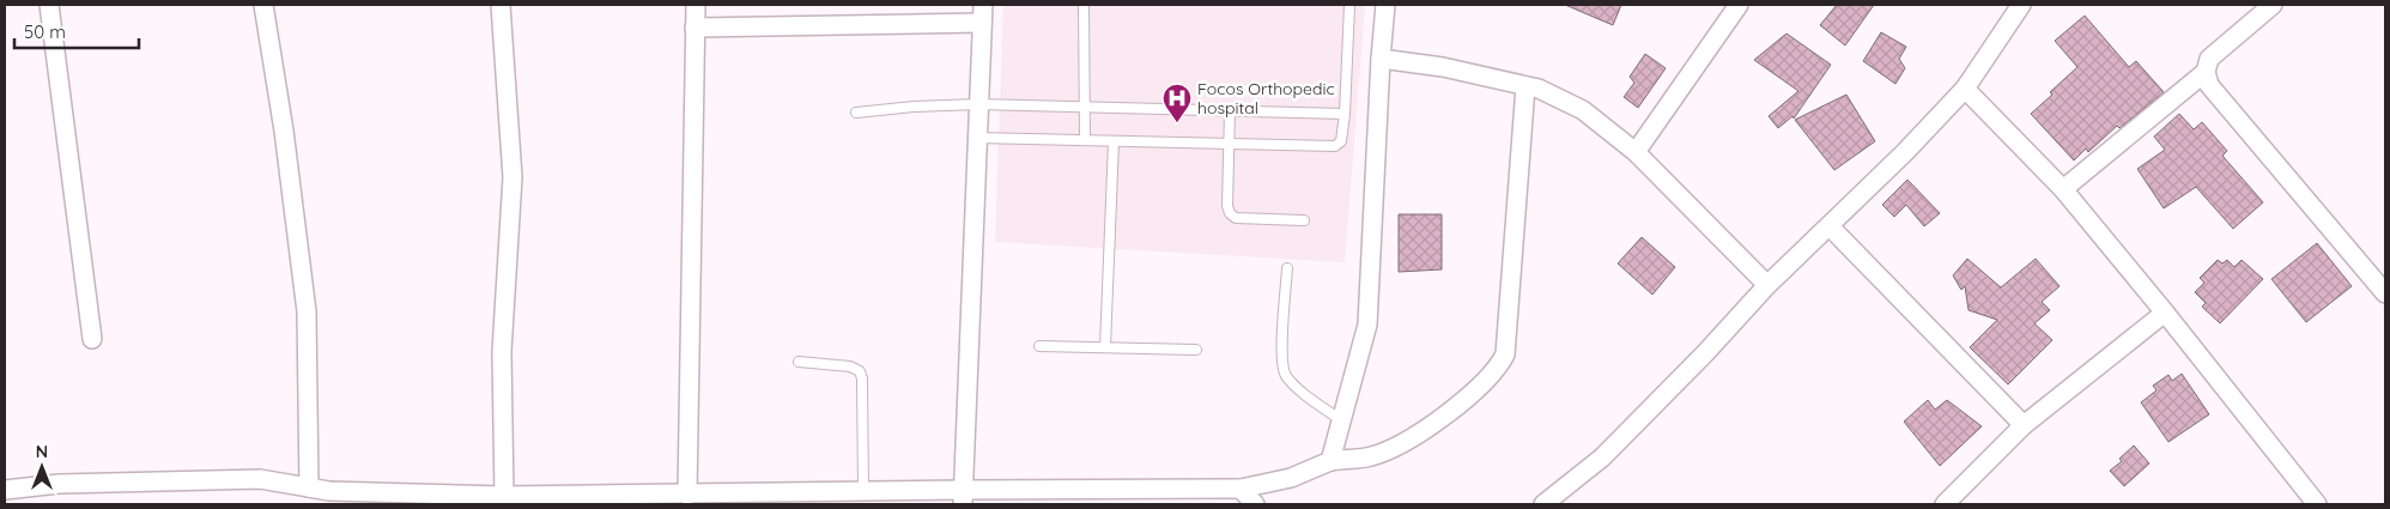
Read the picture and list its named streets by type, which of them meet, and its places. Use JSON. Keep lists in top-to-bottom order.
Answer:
{
  "places": {
    "hospital": ["Focos Orthopedic hospital"]
  },
  "scale_bar": "50 m",
  "north": "top"
}
